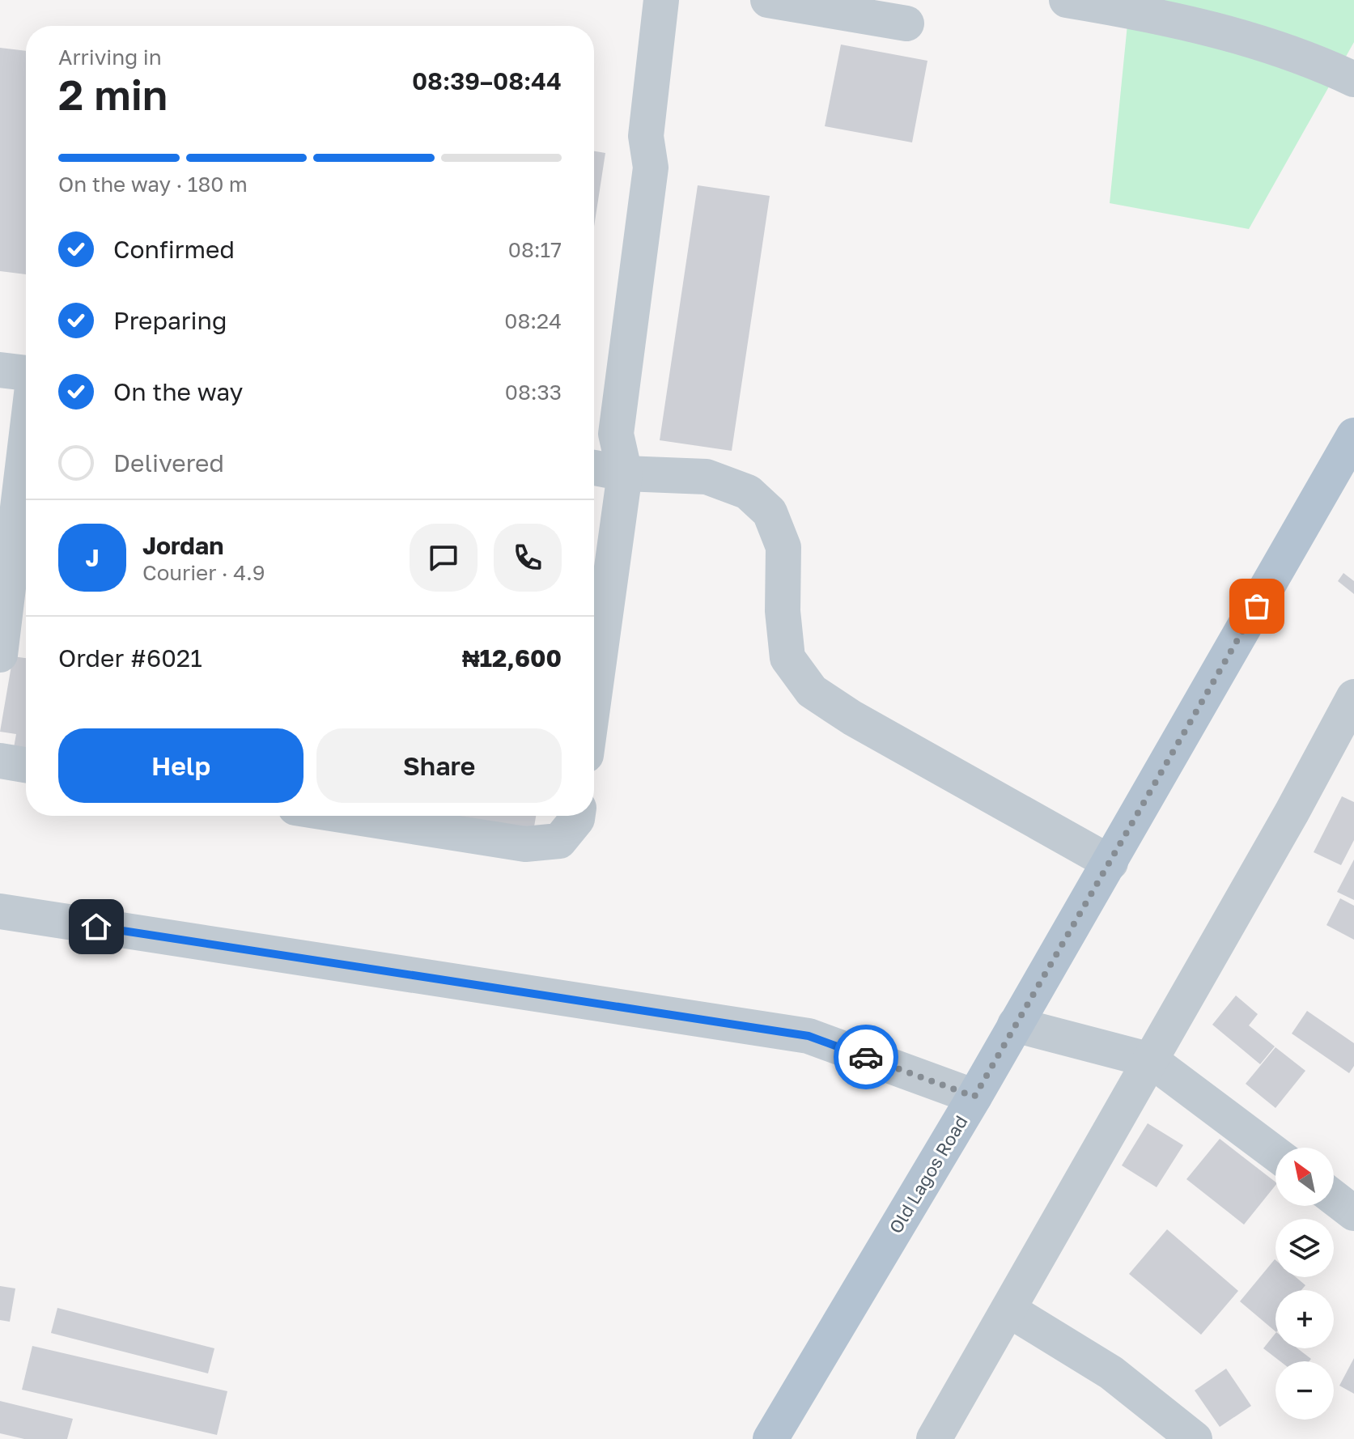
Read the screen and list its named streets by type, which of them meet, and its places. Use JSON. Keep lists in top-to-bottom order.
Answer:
{
  "streets": {
    "main road": ["Old Lagos Road"]
  },
  "north": "top left",
  "page": {
    "heading": ["2 min", "Arriving in", "08:39–08:44"],
    "panel": [
      "Jordan",
      "Courier · 4.9",
      "Order #6021",
      "₦12,600"
    ],
    "bar": "On the way · 180 m",
    "list": [
      ["Confirmed", "08:17"],
      ["Preparing", "08:24"],
      ["On the way", "08:33"],
      "Delivered"
    ],
    "round": "J",
    "buttons": ["Help", "Share"],
    "map_buttons": ["+", "−"]
  }
}
